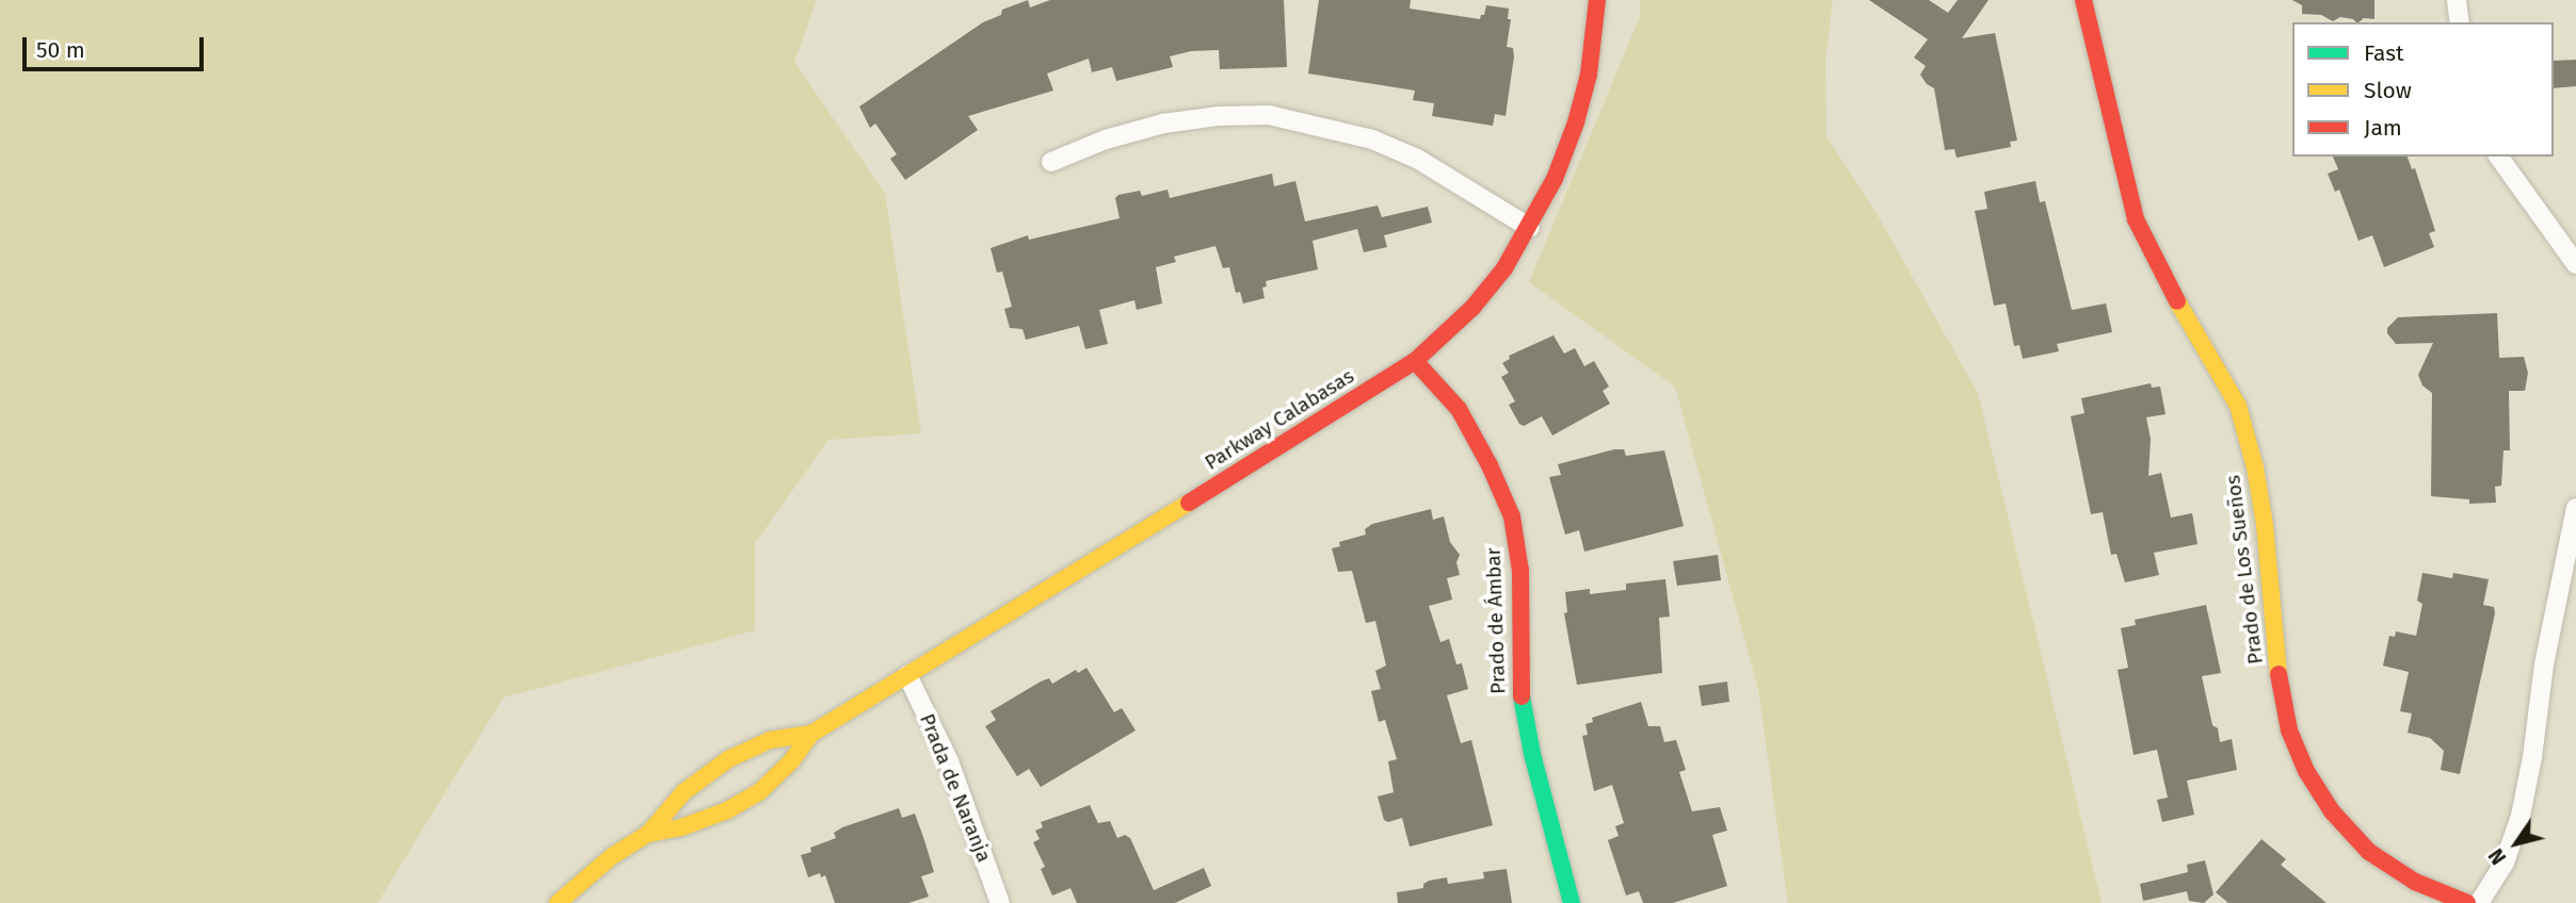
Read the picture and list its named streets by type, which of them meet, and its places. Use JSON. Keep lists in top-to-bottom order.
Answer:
{
  "streets": {
    "street": [
      "Parkway Calabasas",
      "Prado de Los Sueños",
      "Prado de Ámbar",
      "Prada de Naranja"
    ]
  },
  "crossings": [
    ["Parkway Calabasas", "Prado de Ámbar"],
    ["Parkway Calabasas", "Prada de Naranja"]
  ],
  "legend": ["Fast", "Slow", "Jam"],
  "scale_bar": "50 m",
  "north": "bottom left"
}
